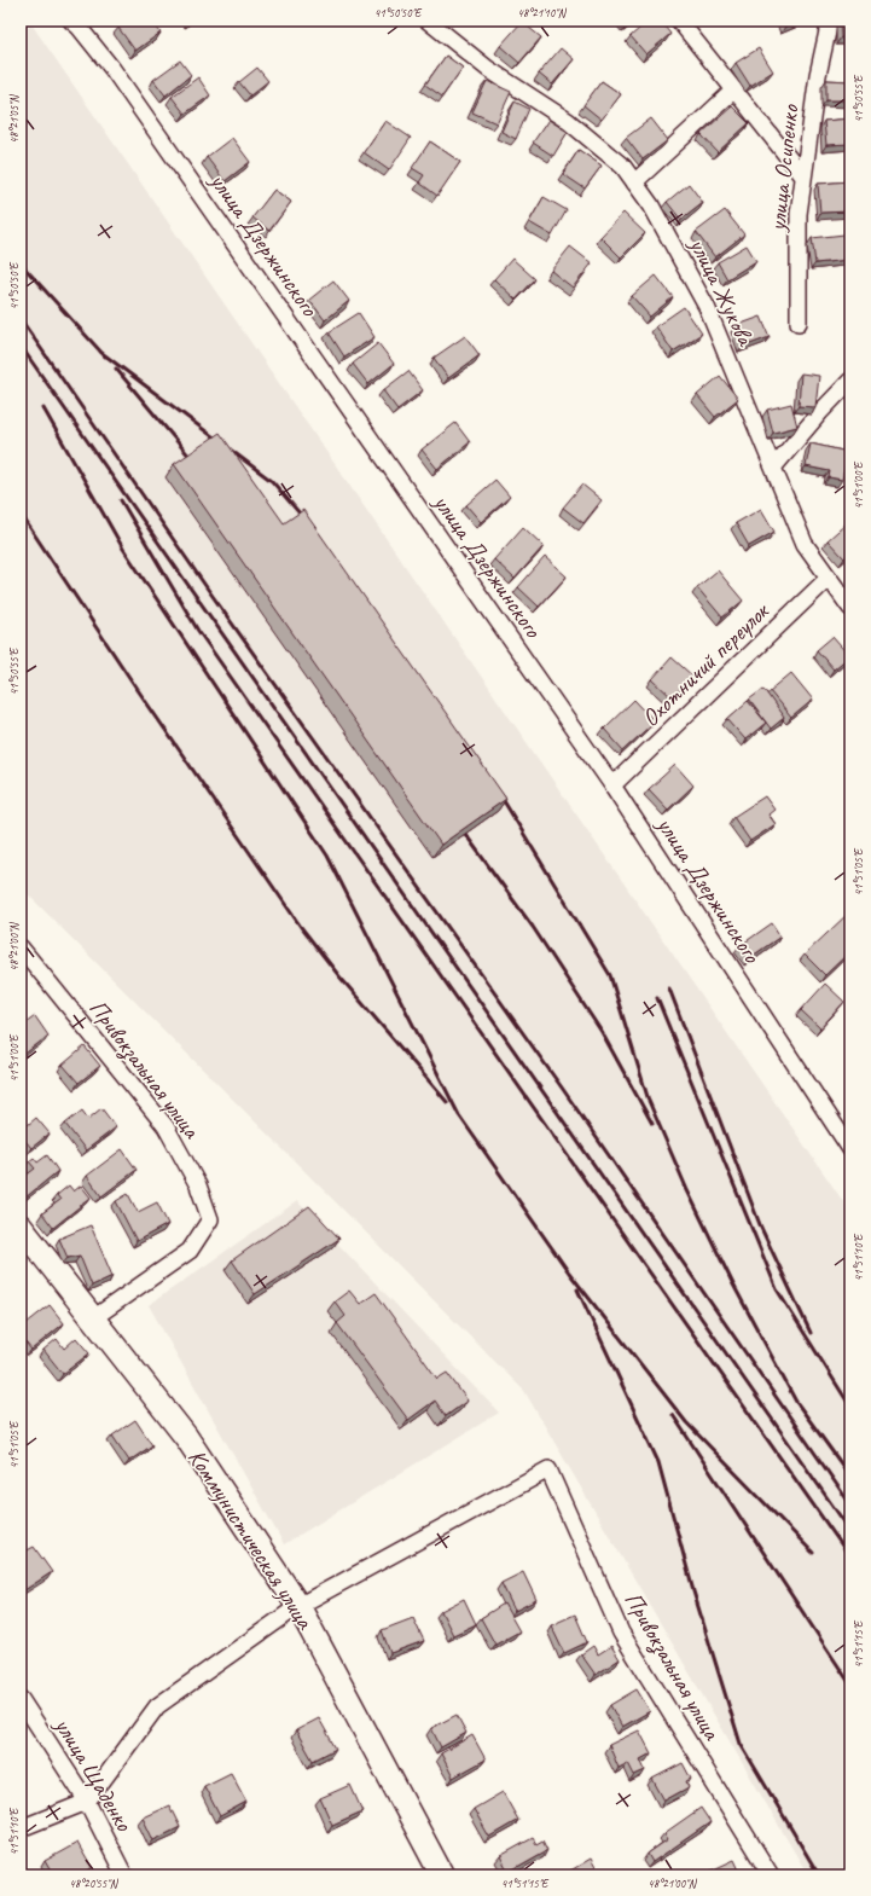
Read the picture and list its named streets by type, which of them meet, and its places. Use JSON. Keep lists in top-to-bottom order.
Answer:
{
  "streets": {
    "street": [
      "улица Осипенко",
      "улица Дзержинского",
      "улица Жукова",
      "Охотничий переулок",
      "Привокзальная улица",
      "Коммунистическая улица",
      "улица Щаденко"
    ]
  },
  "crossings": [
    ["улица Дзержинского", "Охотничий переулок"],
    ["улица Жукова", "Охотничий переулок"],
    ["Привокзальная улица", "Коммунистическая улица"]
  ],
  "coordinates": [
    "41°50'50\"E",
    "48°21'10\"N",
    "41°50'55\"E",
    "48°21'05\"N",
    "41°51'00\"E",
    "41°51'05\"E",
    "48°21'00\"N",
    "41°51'10\"E",
    "41°51'15\"E",
    "48°20'55\"N"
  ]
}
